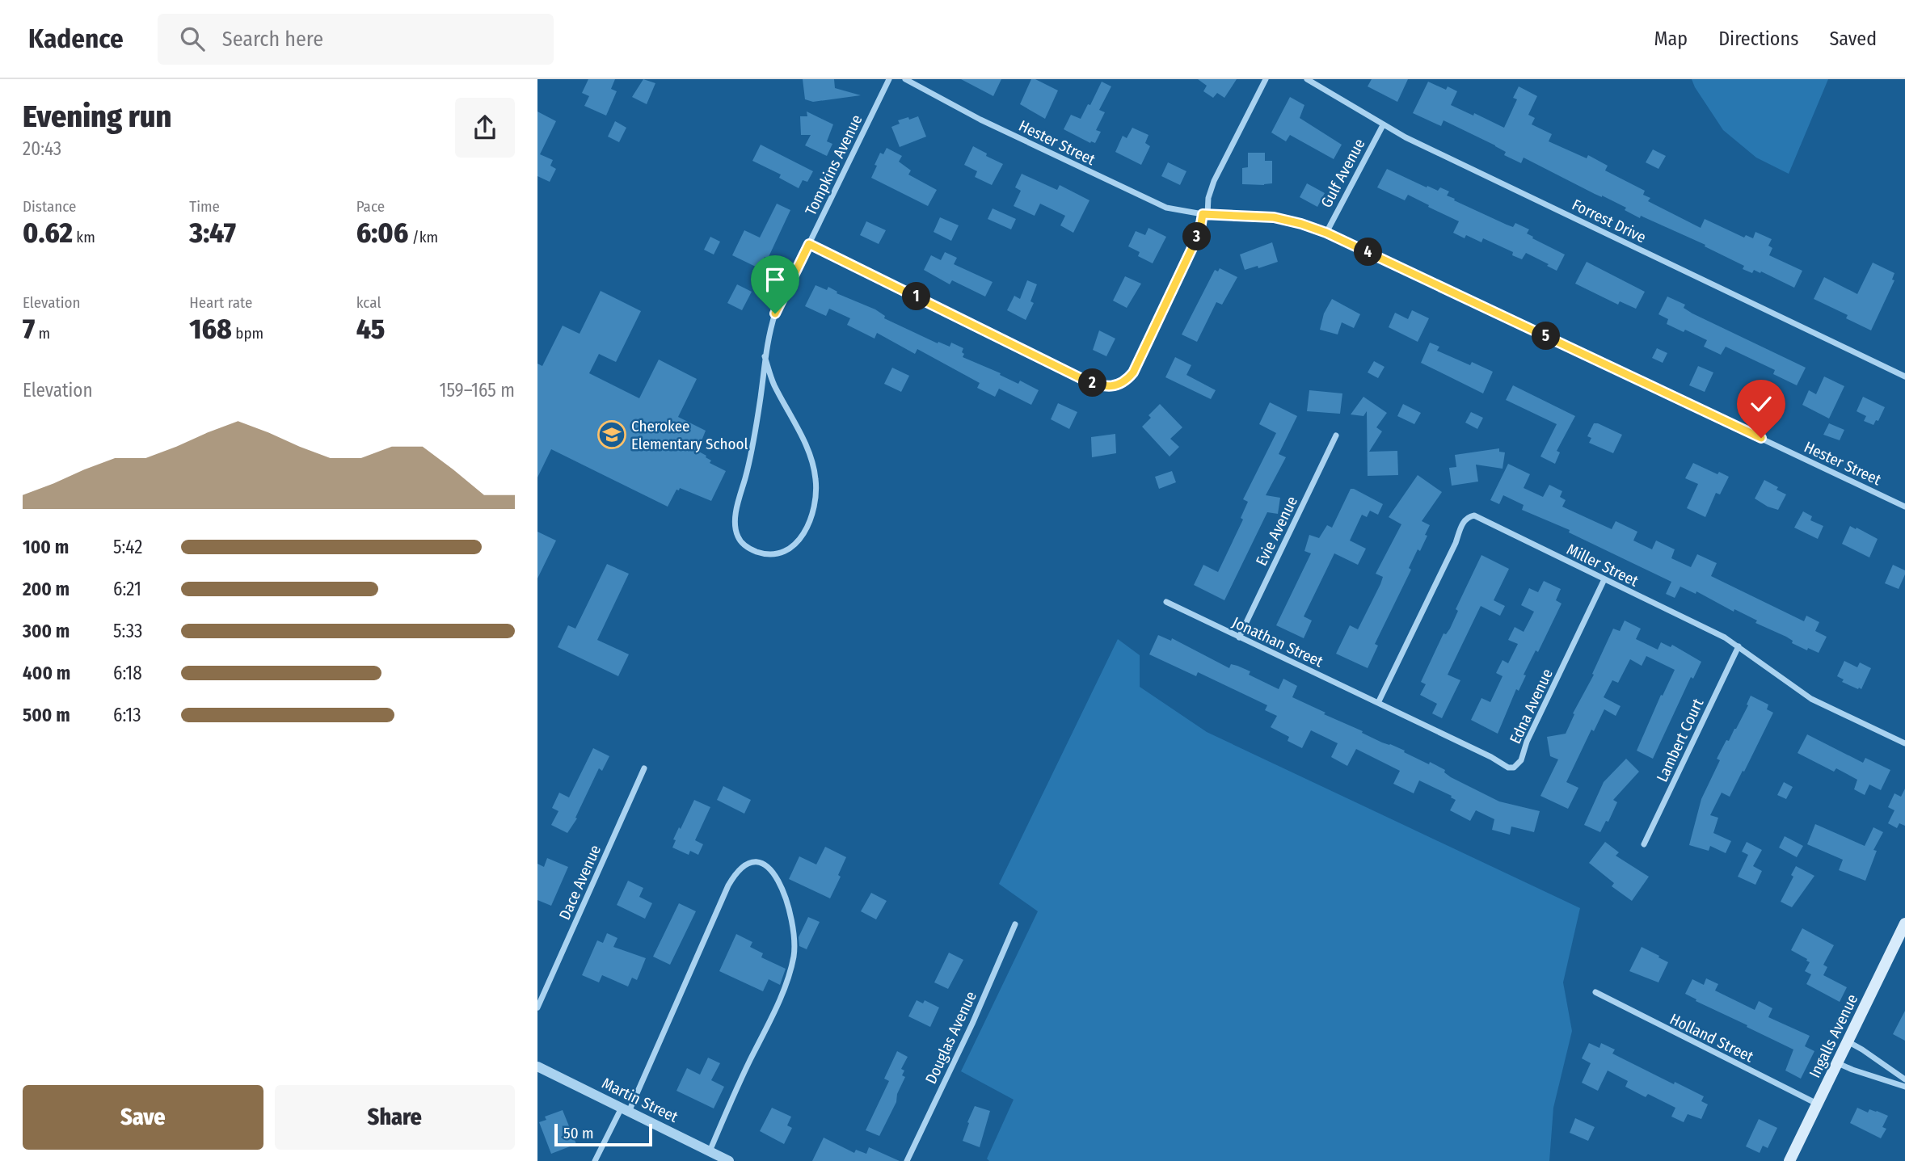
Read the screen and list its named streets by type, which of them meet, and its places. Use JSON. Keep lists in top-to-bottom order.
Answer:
{
  "streets": {
    "main road": ["Ingalls Avenue"],
    "street": [
      "Hester Street",
      "Tompkins Avenue",
      "Gulf Avenue",
      "Forrest Drive",
      "Evie Avenue",
      "Miller Street",
      "Jonathan Street",
      "Edna Avenue",
      "Lambert Court",
      "Dace Avenue",
      "Douglas Avenue",
      "Holland Street",
      "Martin Street"
    ]
  },
  "crossings": [
    ["Hester Street", "Gulf Avenue"],
    ["Gulf Avenue", "Forrest Drive"],
    ["Evie Avenue", "Jonathan Street"],
    ["Miller Street", "Jonathan Street"],
    ["Miller Street", "Edna Avenue"],
    ["Miller Street", "Lambert Court"],
    ["Jonathan Street", "Edna Avenue"],
    ["Ingalls Avenue", "Holland Street"]
  ],
  "places": {
    "school or university": ["Cherokee Elementary School"]
  },
  "scale_bar": "50 m",
  "page": {
    "header": "Kadence",
    "search": "Search here",
    "nav": ["Map", "Directions", "Saved"],
    "heading": ["Evening run", "20:43"],
    "stats": [
      ["Distance", "0.62 km"],
      ["Time", "3:47"],
      ["Pace", "6:06 /km"],
      ["Elevation", "7 m"],
      ["Heart rate", "168 bpm"],
      ["kcal", "45"]
    ],
    "pins": [
      "3",
      "4",
      "1",
      "5",
      "2"
    ],
    "chart": ["Elevation", "159–165 m"],
    "list": [
      {
        "name": "100 m",
        "note": "5:42"
      },
      {
        "name": "200 m",
        "note": "6:21"
      },
      {
        "name": "300 m",
        "note": "5:33"
      },
      {
        "name": "400 m",
        "note": "6:18"
      },
      {
        "name": "500 m",
        "note": "6:13"
      }
    ],
    "buttons": ["Save", "Share"],
    "scale": "50 m"
  }
}
